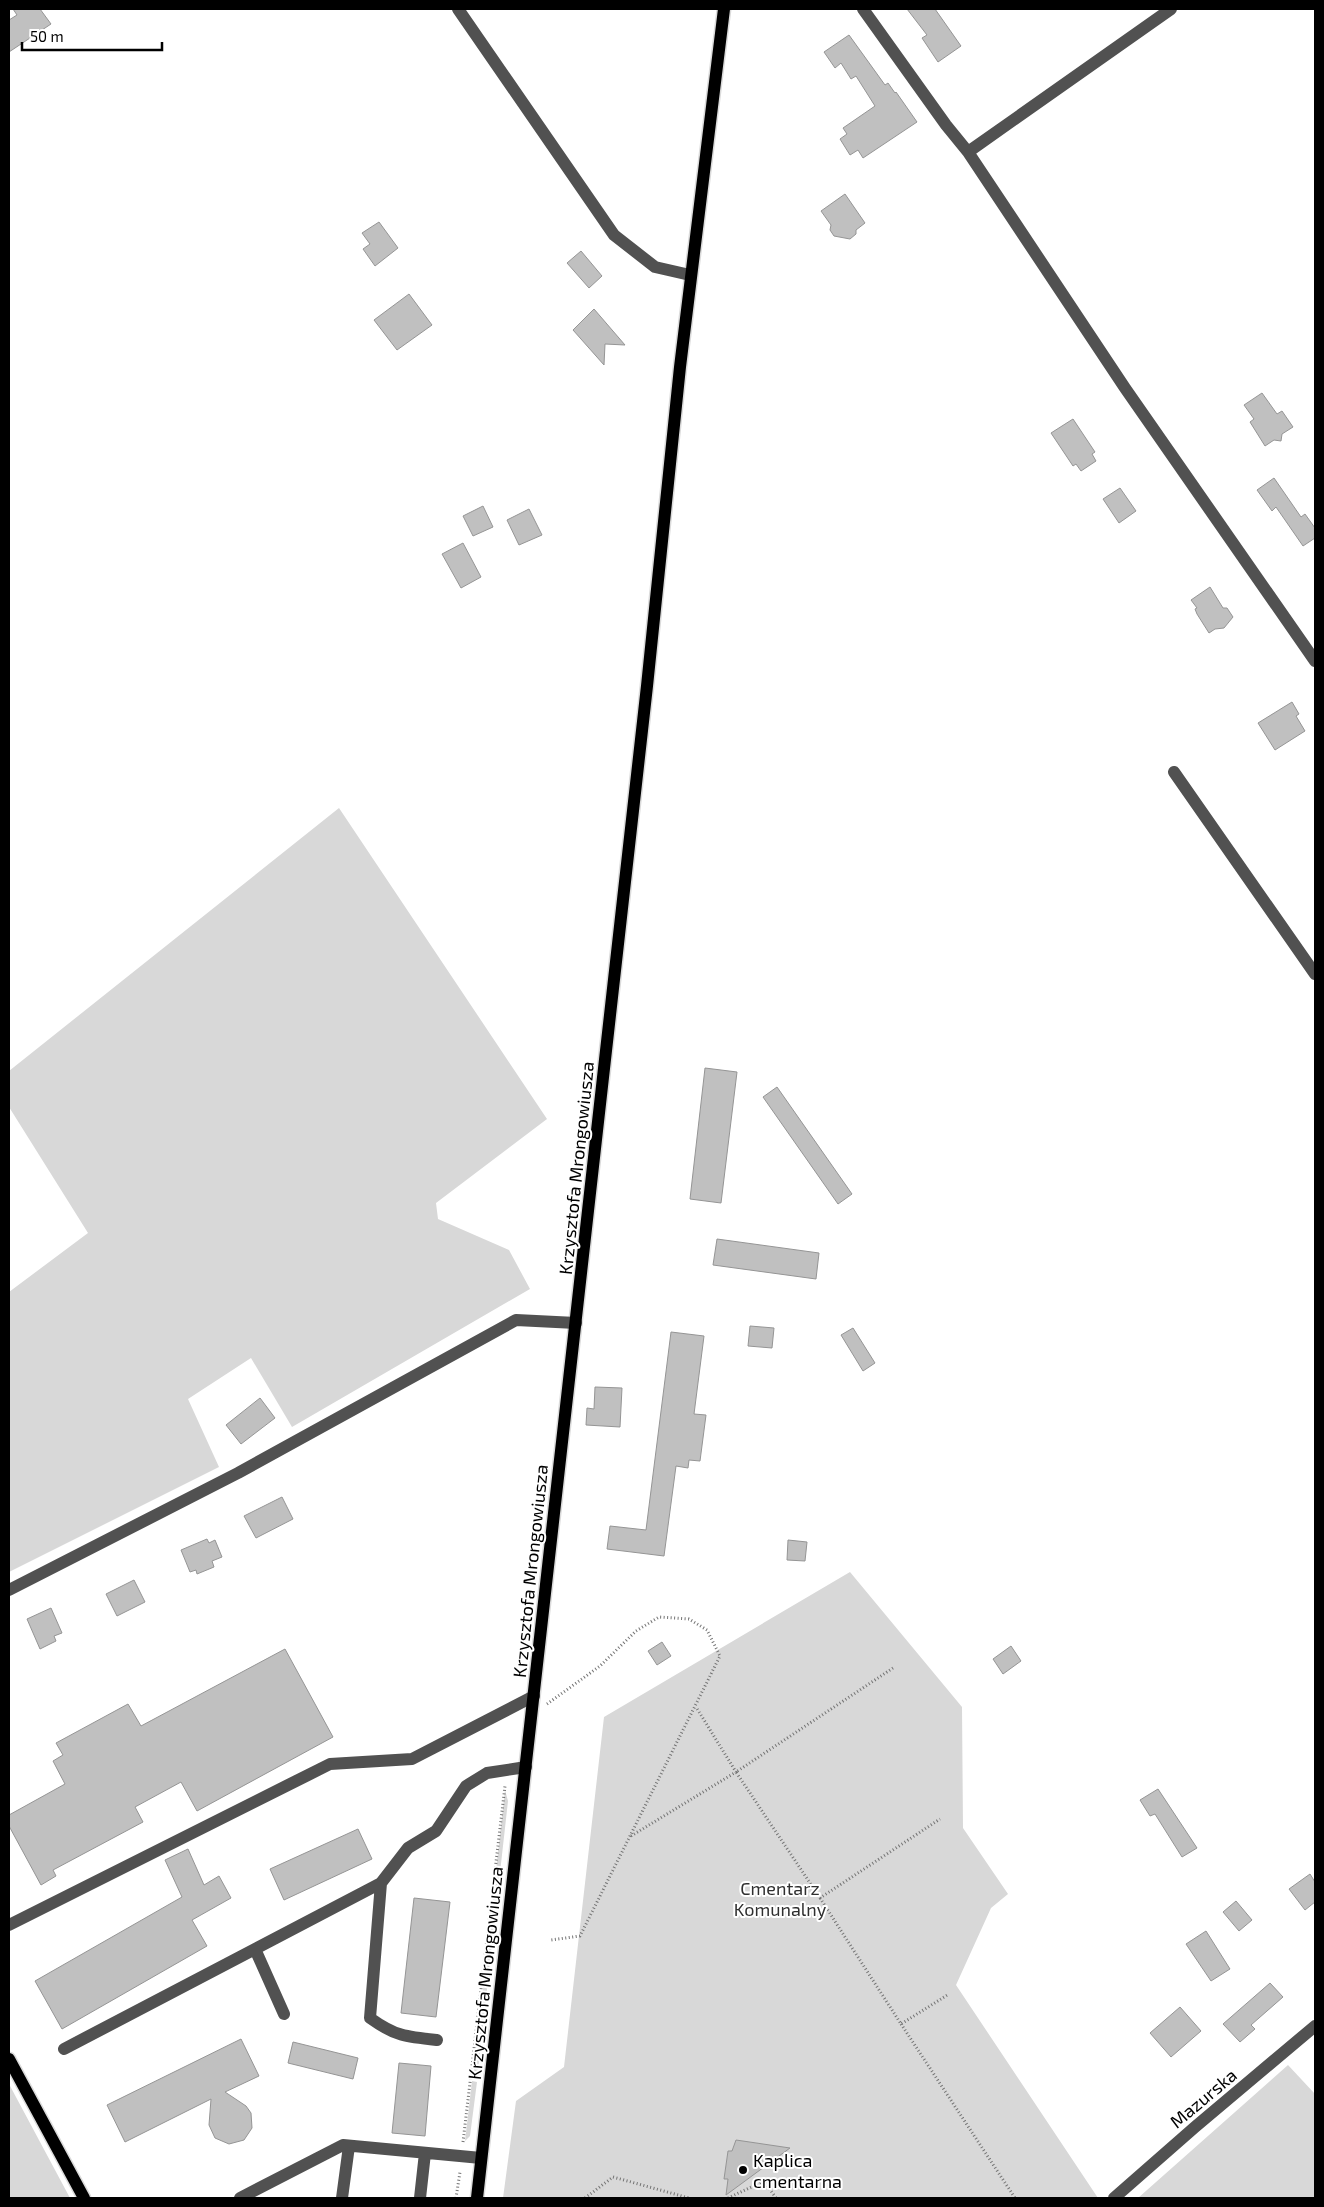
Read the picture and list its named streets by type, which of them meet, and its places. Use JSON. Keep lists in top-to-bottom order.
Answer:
{
  "streets": {
    "main road": ["Krzysztofa Mrongowiusza"],
    "street": ["Mazurska"]
  },
  "parks": ["Cmentarz Komunalny"],
  "places": ["Kaplica cmentarna"],
  "scale_bar": "50 m"
}
